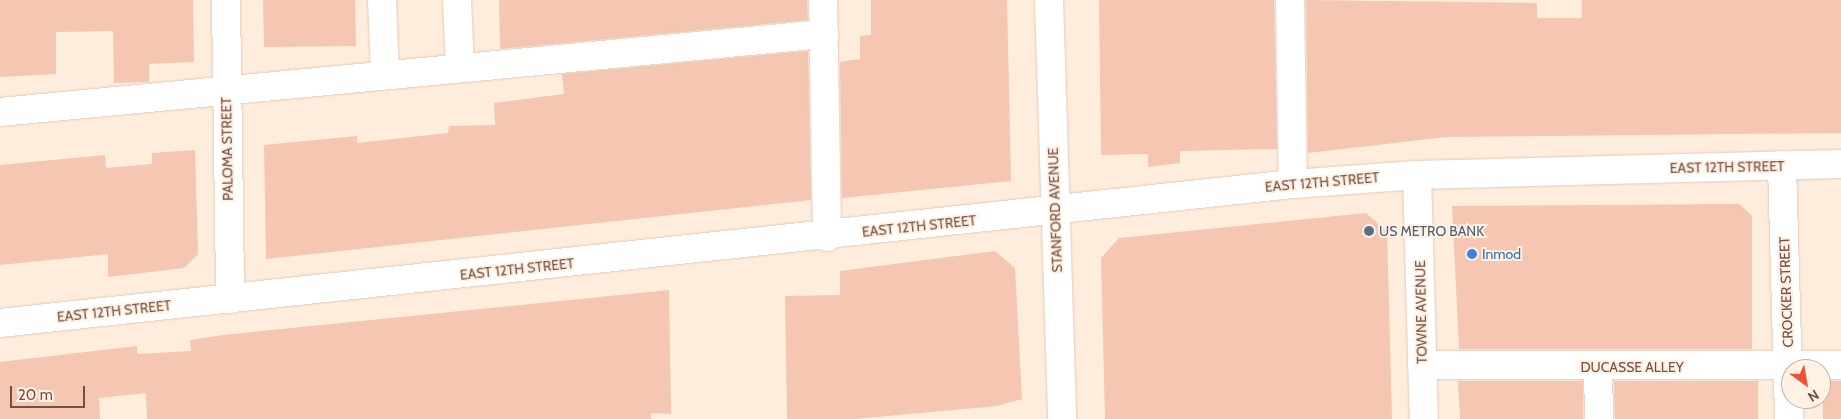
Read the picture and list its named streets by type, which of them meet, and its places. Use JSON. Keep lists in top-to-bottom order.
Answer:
{
  "streets": {
    "street": [
      "PALOMA STREET",
      "EAST 12TH STREET",
      "STANFORD AVENUE",
      "CROCKER STREET",
      "TOWNE AVENUE",
      "DUCASSE ALLEY"
    ]
  },
  "crossings": [
    ["PALOMA STREET", "EAST 12TH STREET"],
    ["EAST 12TH STREET", "STANFORD AVENUE"],
    ["EAST 12TH STREET", "CROCKER STREET"],
    ["EAST 12TH STREET", "TOWNE AVENUE"],
    ["TOWNE AVENUE", "DUCASSE ALLEY"]
  ],
  "places": ["US METRO BANK", "Inmod"],
  "scale_bar": "20 m",
  "north": "bottom right"
}
